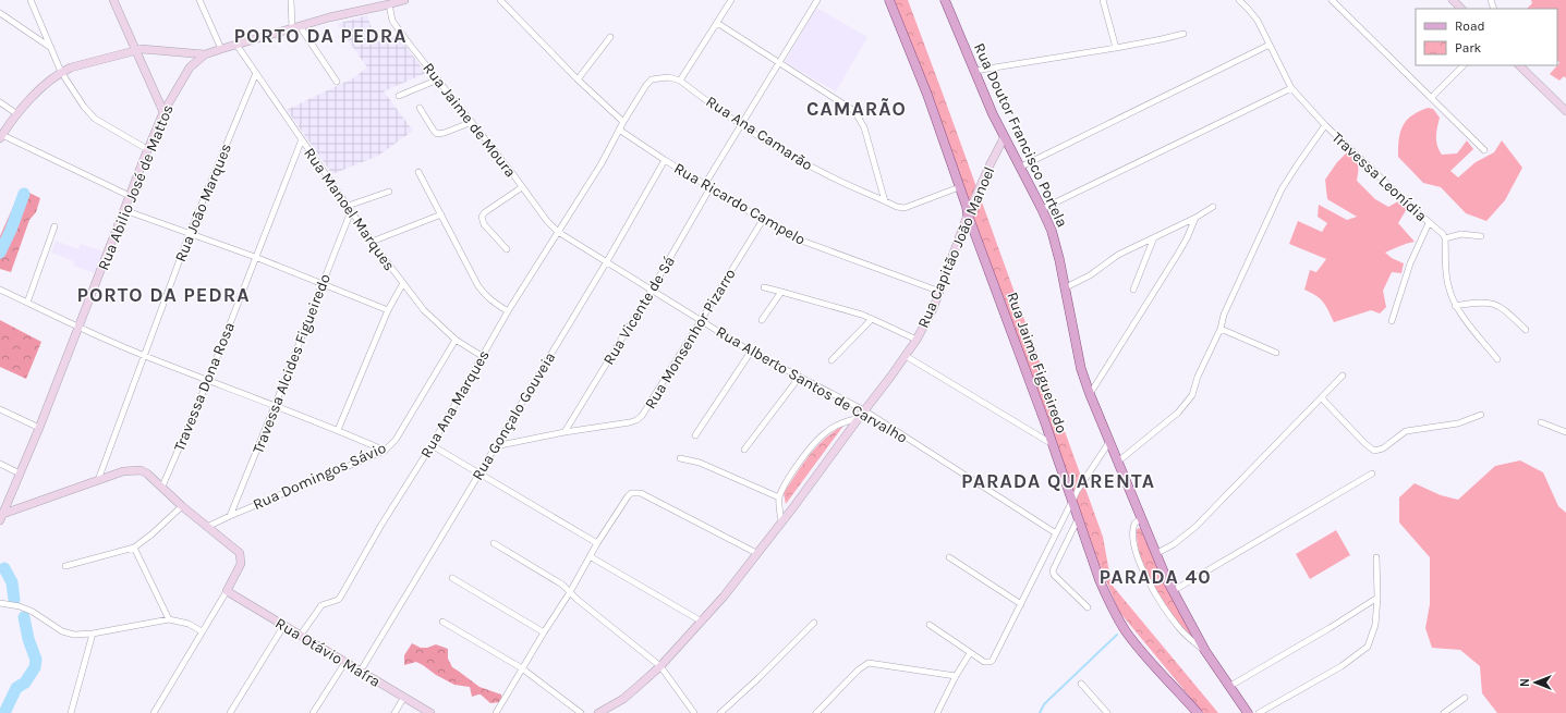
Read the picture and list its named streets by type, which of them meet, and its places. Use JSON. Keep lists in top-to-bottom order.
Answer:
{
  "streets": {
    "main road": [
      "Rua Doutor Francisco Portela",
      "Rua Abilio José de Mattos",
      "Rua Capitão João Manoel",
      "Rua Jaime Figueiredo",
      "Rua Otávio Mafra"
    ],
    "street": [
      "Rua Jaime de Moura",
      "Rua Ana Camarão",
      "Travessa Leonídia",
      "Rua João Marques",
      "Rua Ricardo Campelo",
      "Rua Manoel Marques",
      "Rua Vicente de Sá",
      "Rua Monsenhor Pizarro",
      "Travessa Alcides Figueiredo",
      "Rua Alberto Santos de Carvalho",
      "Travessa Dona Rosa",
      "Rua Ana Marques",
      "Rua Gonçalo Gouveia",
      "Rua Domingos Sávio"
    ]
  },
  "crossings": [
    ["Rua Jaime de Moura", "Rua Abilio José de Mattos"],
    ["Rua Jaime de Moura", "Rua Alberto Santos de Carvalho"],
    ["Rua Jaime de Moura", "Rua Ana Marques"],
    ["Rua Jaime de Moura", "Rua Gonçalo Gouveia"],
    ["Rua Ana Camarão", "Rua Jaime Figueiredo"],
    ["Rua Doutor Francisco Portela", "Rua Capitão João Manoel"],
    ["Rua Abilio José de Mattos", "Rua Manoel Marques"],
    ["Rua João Marques", "Rua Manoel Marques"],
    ["Rua Ricardo Campelo", "Rua Capitão João Manoel"],
    ["Rua Ricardo Campelo", "Rua Vicente de Sá"],
    ["Rua Ricardo Campelo", "Rua Monsenhor Pizarro"],
    ["Rua Ricardo Campelo", "Rua Ana Marques"],
    ["Rua Ricardo Campelo", "Rua Gonçalo Gouveia"],
    ["Rua Manoel Marques", "Travessa Alcides Figueiredo"],
    ["Rua Manoel Marques", "Travessa Dona Rosa"],
    ["Rua Manoel Marques", "Rua Ana Marques"],
    ["Rua Manoel Marques", "Rua Domingos Sávio"],
    ["Rua Capitão João Manoel", "Rua Jaime Figueiredo"],
    ["Rua Capitão João Manoel", "Rua Alberto Santos de Carvalho"],
    ["Rua Vicente de Sá", "Rua Monsenhor Pizarro"],
    ["Rua Vicente de Sá", "Rua Alberto Santos de Carvalho"],
    ["Rua Monsenhor Pizarro", "Rua Alberto Santos de Carvalho"],
    ["Rua Monsenhor Pizarro", "Rua Gonçalo Gouveia"],
    ["Travessa Alcides Figueiredo", "Rua Domingos Sávio"],
    ["Rua Alberto Santos de Carvalho", "Rua Gonçalo Gouveia"],
    ["Rua Ana Marques", "Rua Otávio Mafra"],
    ["Rua Gonçalo Gouveia", "Rua Otávio Mafra"]
  ],
  "districts": [
    "PORTO DA PEDRA",
    "CAMARÃO",
    "PORTO DA PEDRA",
    "PARADA QUARENTA",
    "PARADA 40"
  ],
  "legend": ["Road", "Park"],
  "north": "left"
}
